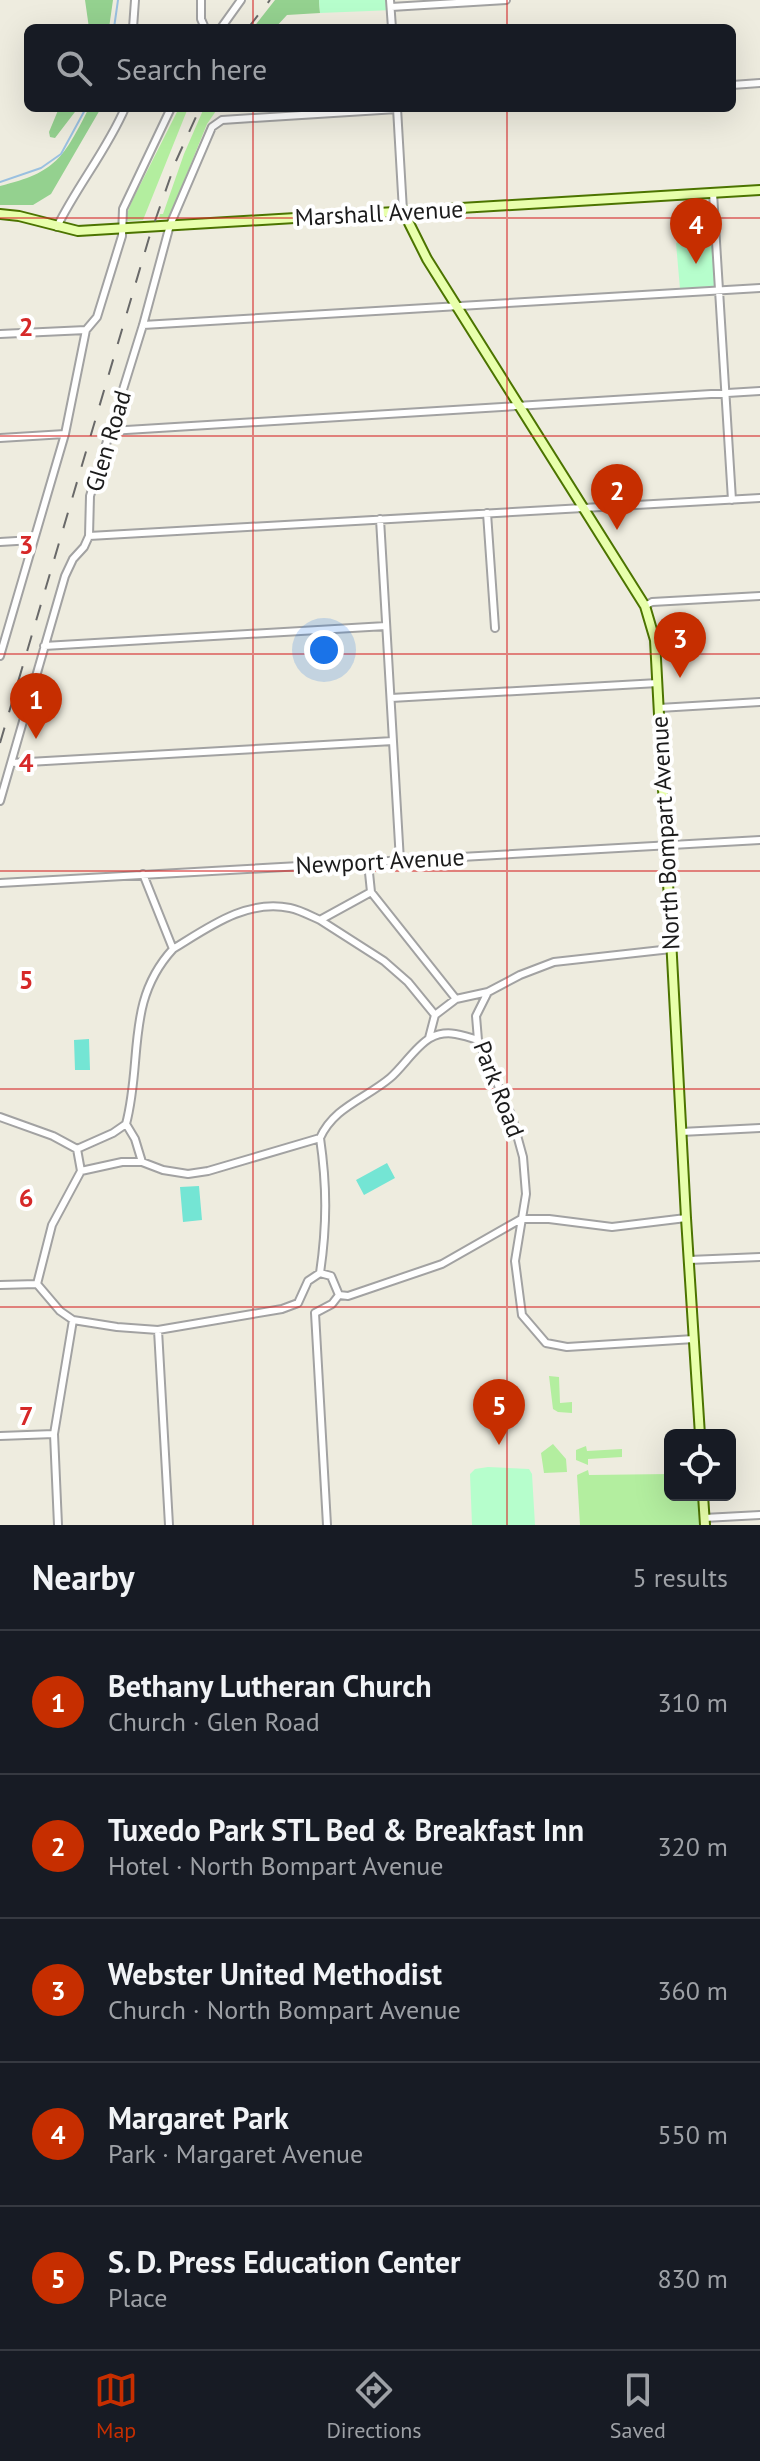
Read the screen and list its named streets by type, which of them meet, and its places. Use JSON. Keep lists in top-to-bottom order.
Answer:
{
  "streets": {
    "street": [
      "Marshall Avenue",
      "Glen Road",
      "North Bompart Avenue",
      "Newport Avenue",
      "Park Road"
    ]
  },
  "crossings": [
    ["Marshall Avenue", "Glen Road"],
    ["Marshall Avenue", "North Bompart Avenue"],
    ["North Bompart Avenue", "Newport Avenue"],
    ["North Bompart Avenue", "Park Road"]
  ],
  "page": {
    "search": "Search here",
    "pins": [
      "4",
      "2",
      "3",
      "1",
      "5"
    ],
    "heading": ["Nearby", "5 results"],
    "list": [
      {
        "mark": "1",
        "name": "Bethany Lutheran Church",
        "note": "Church · Glen Road",
        "value": "310 m"
      },
      {
        "mark": "2",
        "name": "Tuxedo Park STL Bed & Breakfast Inn",
        "note": "Hotel · North Bompart Avenue",
        "value": "320 m"
      },
      {
        "mark": "3",
        "name": "Webster United Methodist",
        "note": "Church · North Bompart Avenue",
        "value": "360 m"
      },
      {
        "mark": "4",
        "name": "Margaret Park",
        "note": "Park · Margaret Avenue",
        "value": "550 m"
      },
      {
        "mark": "5",
        "name": "S. D. Press Education Center",
        "note": "Place",
        "value": "830 m"
      }
    ],
    "nav": ["Map", "Directions", "Saved"]
  },
  "grid": {
    "rows": [
      "2",
      "3",
      "4",
      "5",
      "6",
      "7"
    ]
  }
}
